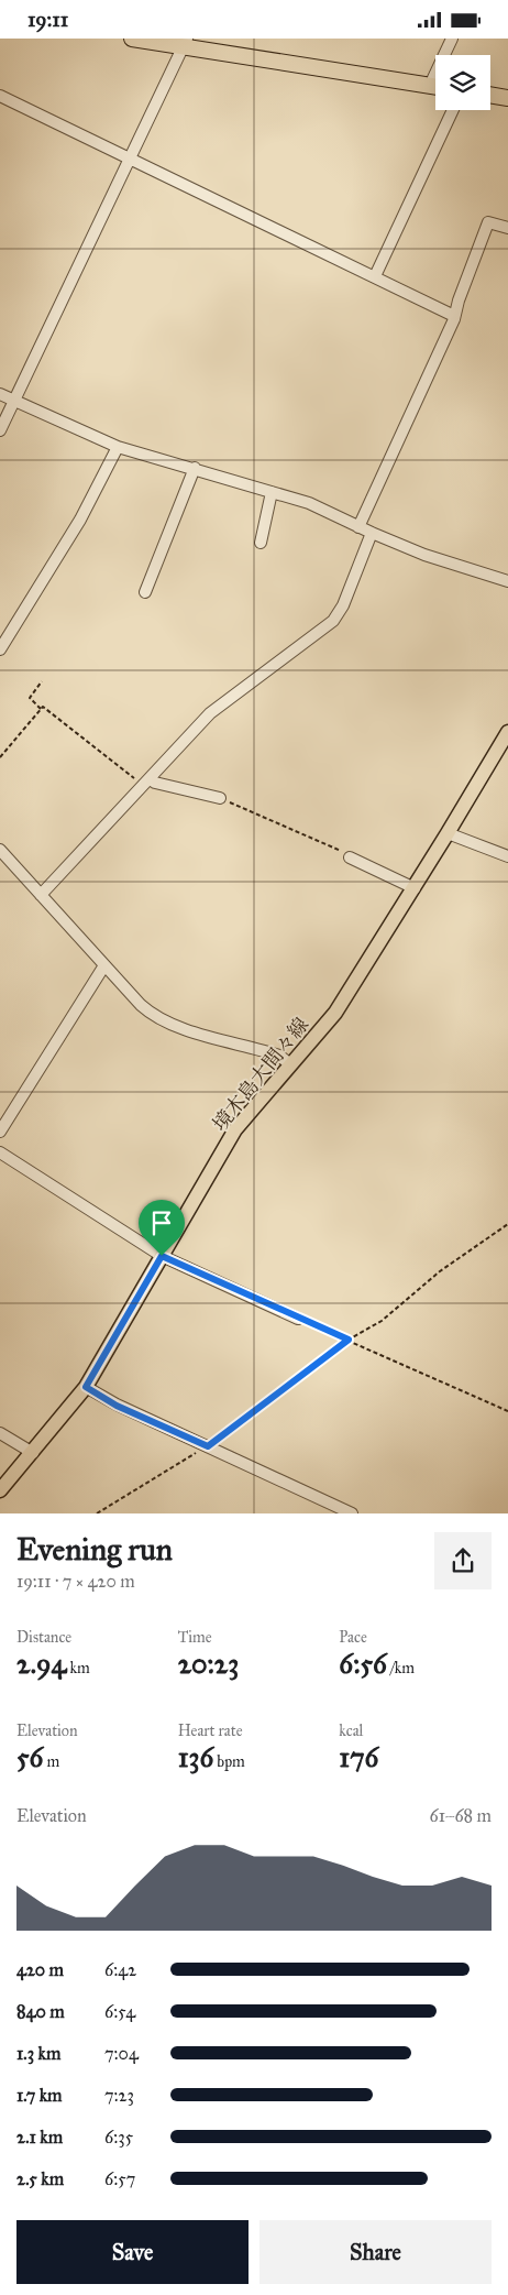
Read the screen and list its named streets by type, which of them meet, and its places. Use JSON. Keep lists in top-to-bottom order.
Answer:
{
  "streets": {
    "main road": ["境木島大間々線"]
  },
  "page": {
    "status": "19:11",
    "heading": ["Evening run", "19:11 · 7 × 420 m"],
    "stats": [
      ["Distance", "2.94 km"],
      ["Time", "20:23"],
      ["Pace", "6:56 /km"],
      ["Elevation", "56 m"],
      ["Heart rate", "136 bpm"],
      ["kcal", "176"]
    ],
    "chart": ["Elevation", "61–68 m"],
    "list": [
      {
        "name": "420 m",
        "note": "6:42"
      },
      {
        "name": "840 m",
        "note": "6:54"
      },
      {
        "name": "1.3 km",
        "note": "7:04"
      },
      {
        "name": "1.7 km",
        "note": "7:23"
      },
      {
        "name": "2.1 km",
        "note": "6:35"
      },
      {
        "name": "2.5 km",
        "note": "6:57"
      }
    ],
    "buttons": ["Save", "Share"]
  }
}
